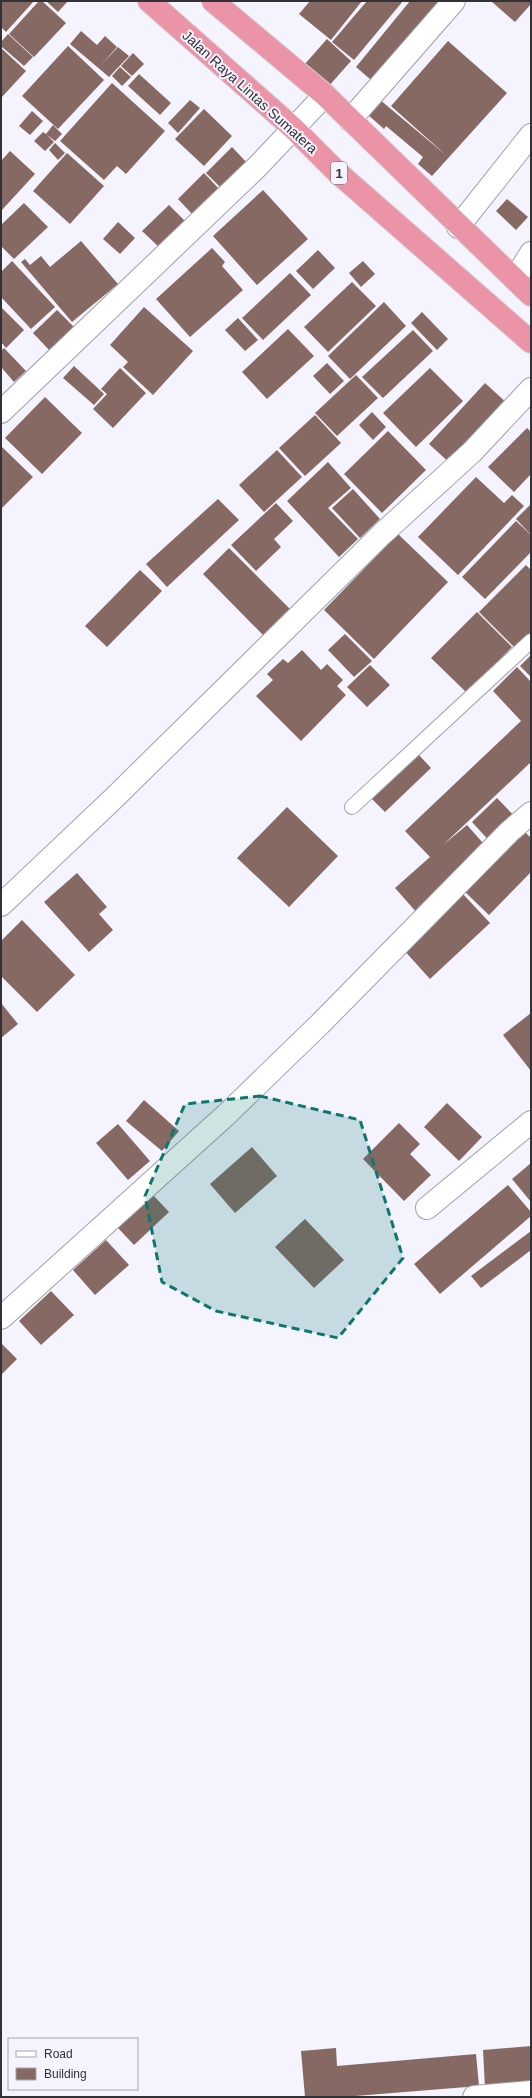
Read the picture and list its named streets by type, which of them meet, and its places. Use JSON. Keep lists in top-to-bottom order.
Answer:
{
  "streets": {
    "highway": ["Jalan Raya Lintas Sumatera", "1"]
  },
  "legend": ["Road", "Building"]
}
